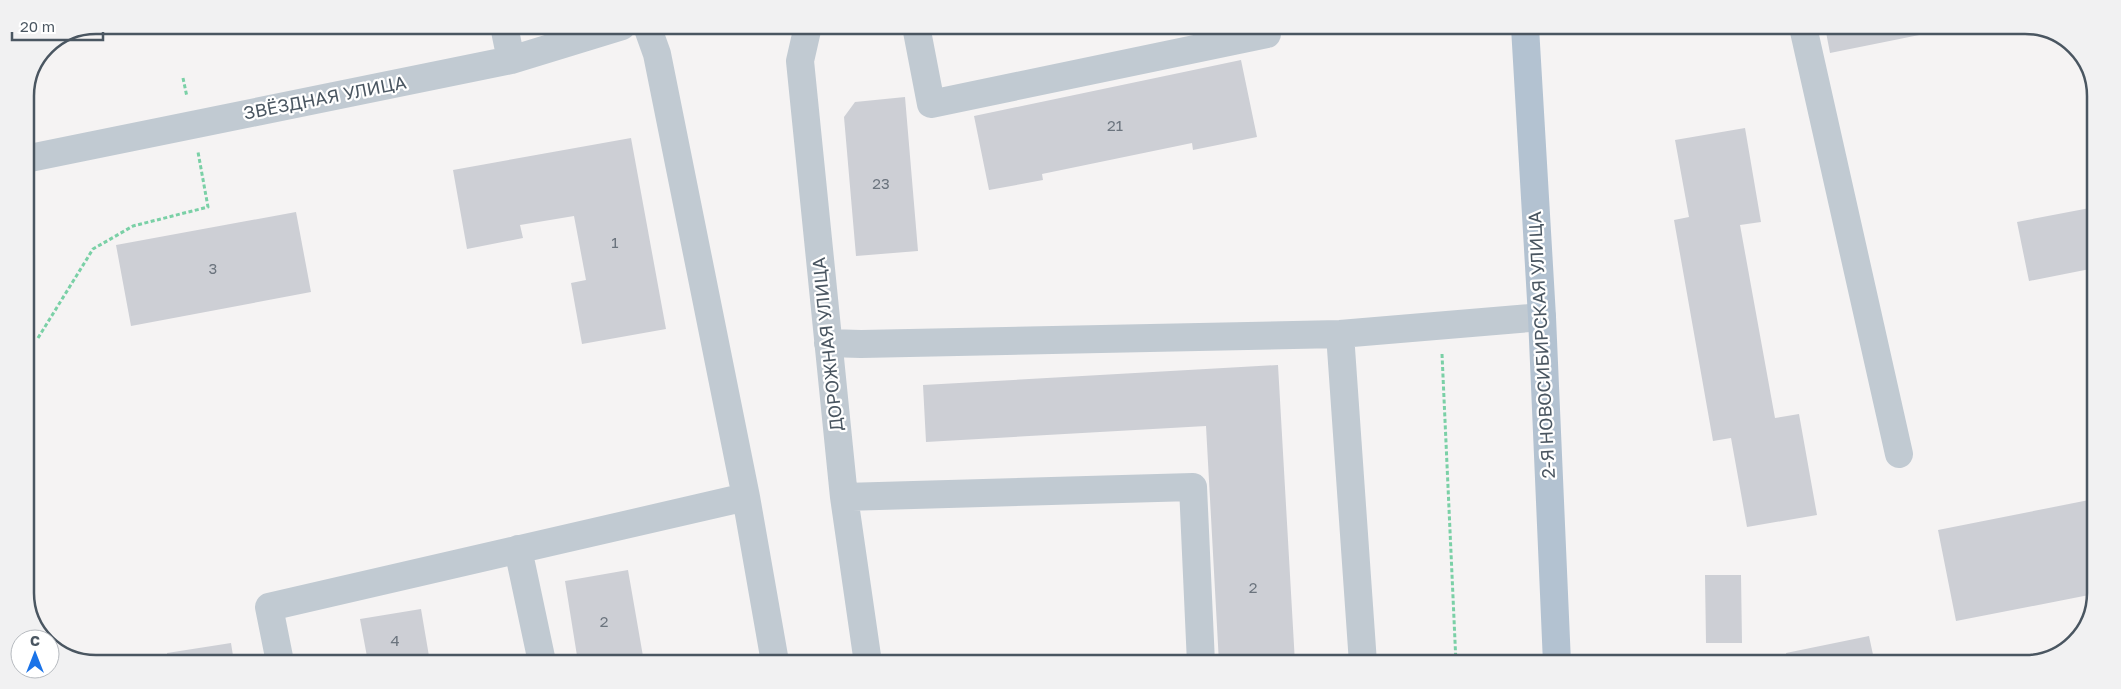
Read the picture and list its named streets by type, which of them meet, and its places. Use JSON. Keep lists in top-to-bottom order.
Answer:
{
  "streets": {
    "main road": ["2-Я НОВОСИБИРСКАЯ УЛИЦА"],
    "street": ["ЗВЁЗДНАЯ УЛИЦА", "ДОРОЖНАЯ УЛИЦА"]
  },
  "house_numbers": [
    "21",
    "23",
    "1",
    "3",
    "2",
    "2",
    "4"
  ],
  "scale_bar": "20 m",
  "north": "top"
}
